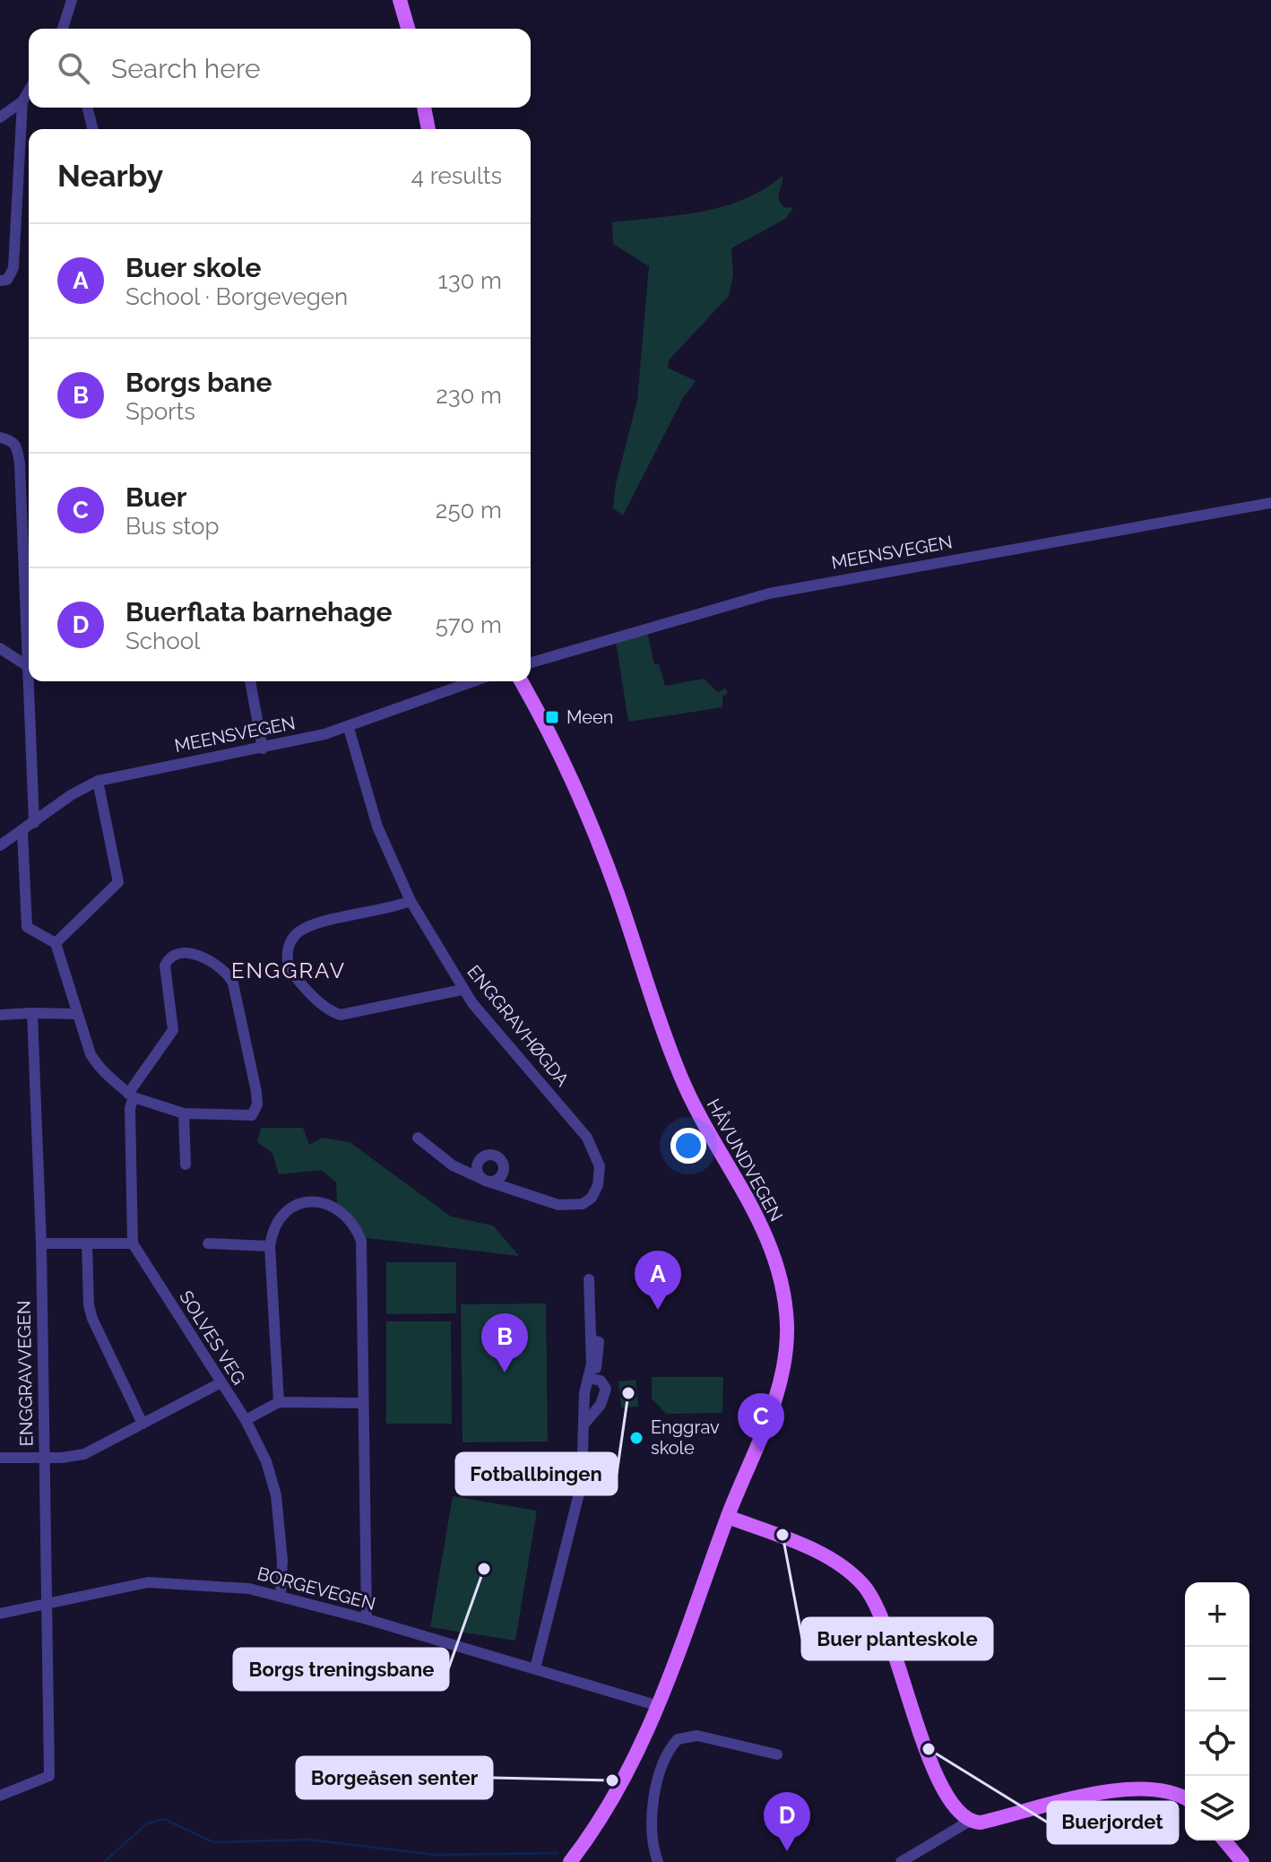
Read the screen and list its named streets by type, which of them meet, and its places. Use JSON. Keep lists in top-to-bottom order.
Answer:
{
  "streets": {
    "main road": ["HÅVUNDVEGEN"],
    "street": [
      "MEENSVEGEN",
      "ENGGRAVHØGDA",
      "SOLVES VEG",
      "ENGGRAVVEGEN",
      "BORGEVEGEN"
    ]
  },
  "crossings": [
    ["MEENSVEGEN", "ENGGRAVHØGDA"],
    ["HÅVUNDVEGEN", "BORGEVEGEN"],
    ["SOLVES VEG", "BORGEVEGEN"],
    ["ENGGRAVVEGEN", "BORGEVEGEN"]
  ],
  "districts": ["ENGGRAV"],
  "places": {
    "transit": ["Meen"],
    "other": [
      "Fotballbingen",
      "Enggrav skole",
      "Buer planteskole",
      "Borgs treningsbane",
      "Buerjordet",
      "Borgeåsen senter"
    ]
  },
  "page": {
    "search": "Search here",
    "heading": ["Nearby", "4 results"],
    "list": [
      {
        "mark": "A",
        "name": "Buer skole",
        "note": "School · Borgevegen",
        "value": "130 m"
      },
      {
        "mark": "B",
        "name": "Borgs bane",
        "note": "Sports",
        "value": "230 m"
      },
      {
        "mark": "C",
        "name": "Buer",
        "note": "Bus stop",
        "value": "250 m"
      },
      {
        "mark": "D",
        "name": "Buerflata barnehage",
        "note": "School",
        "value": "570 m"
      }
    ],
    "pins": [
      "A",
      "B",
      "C",
      "D"
    ],
    "map_buttons": ["+", "−"]
  }
}
